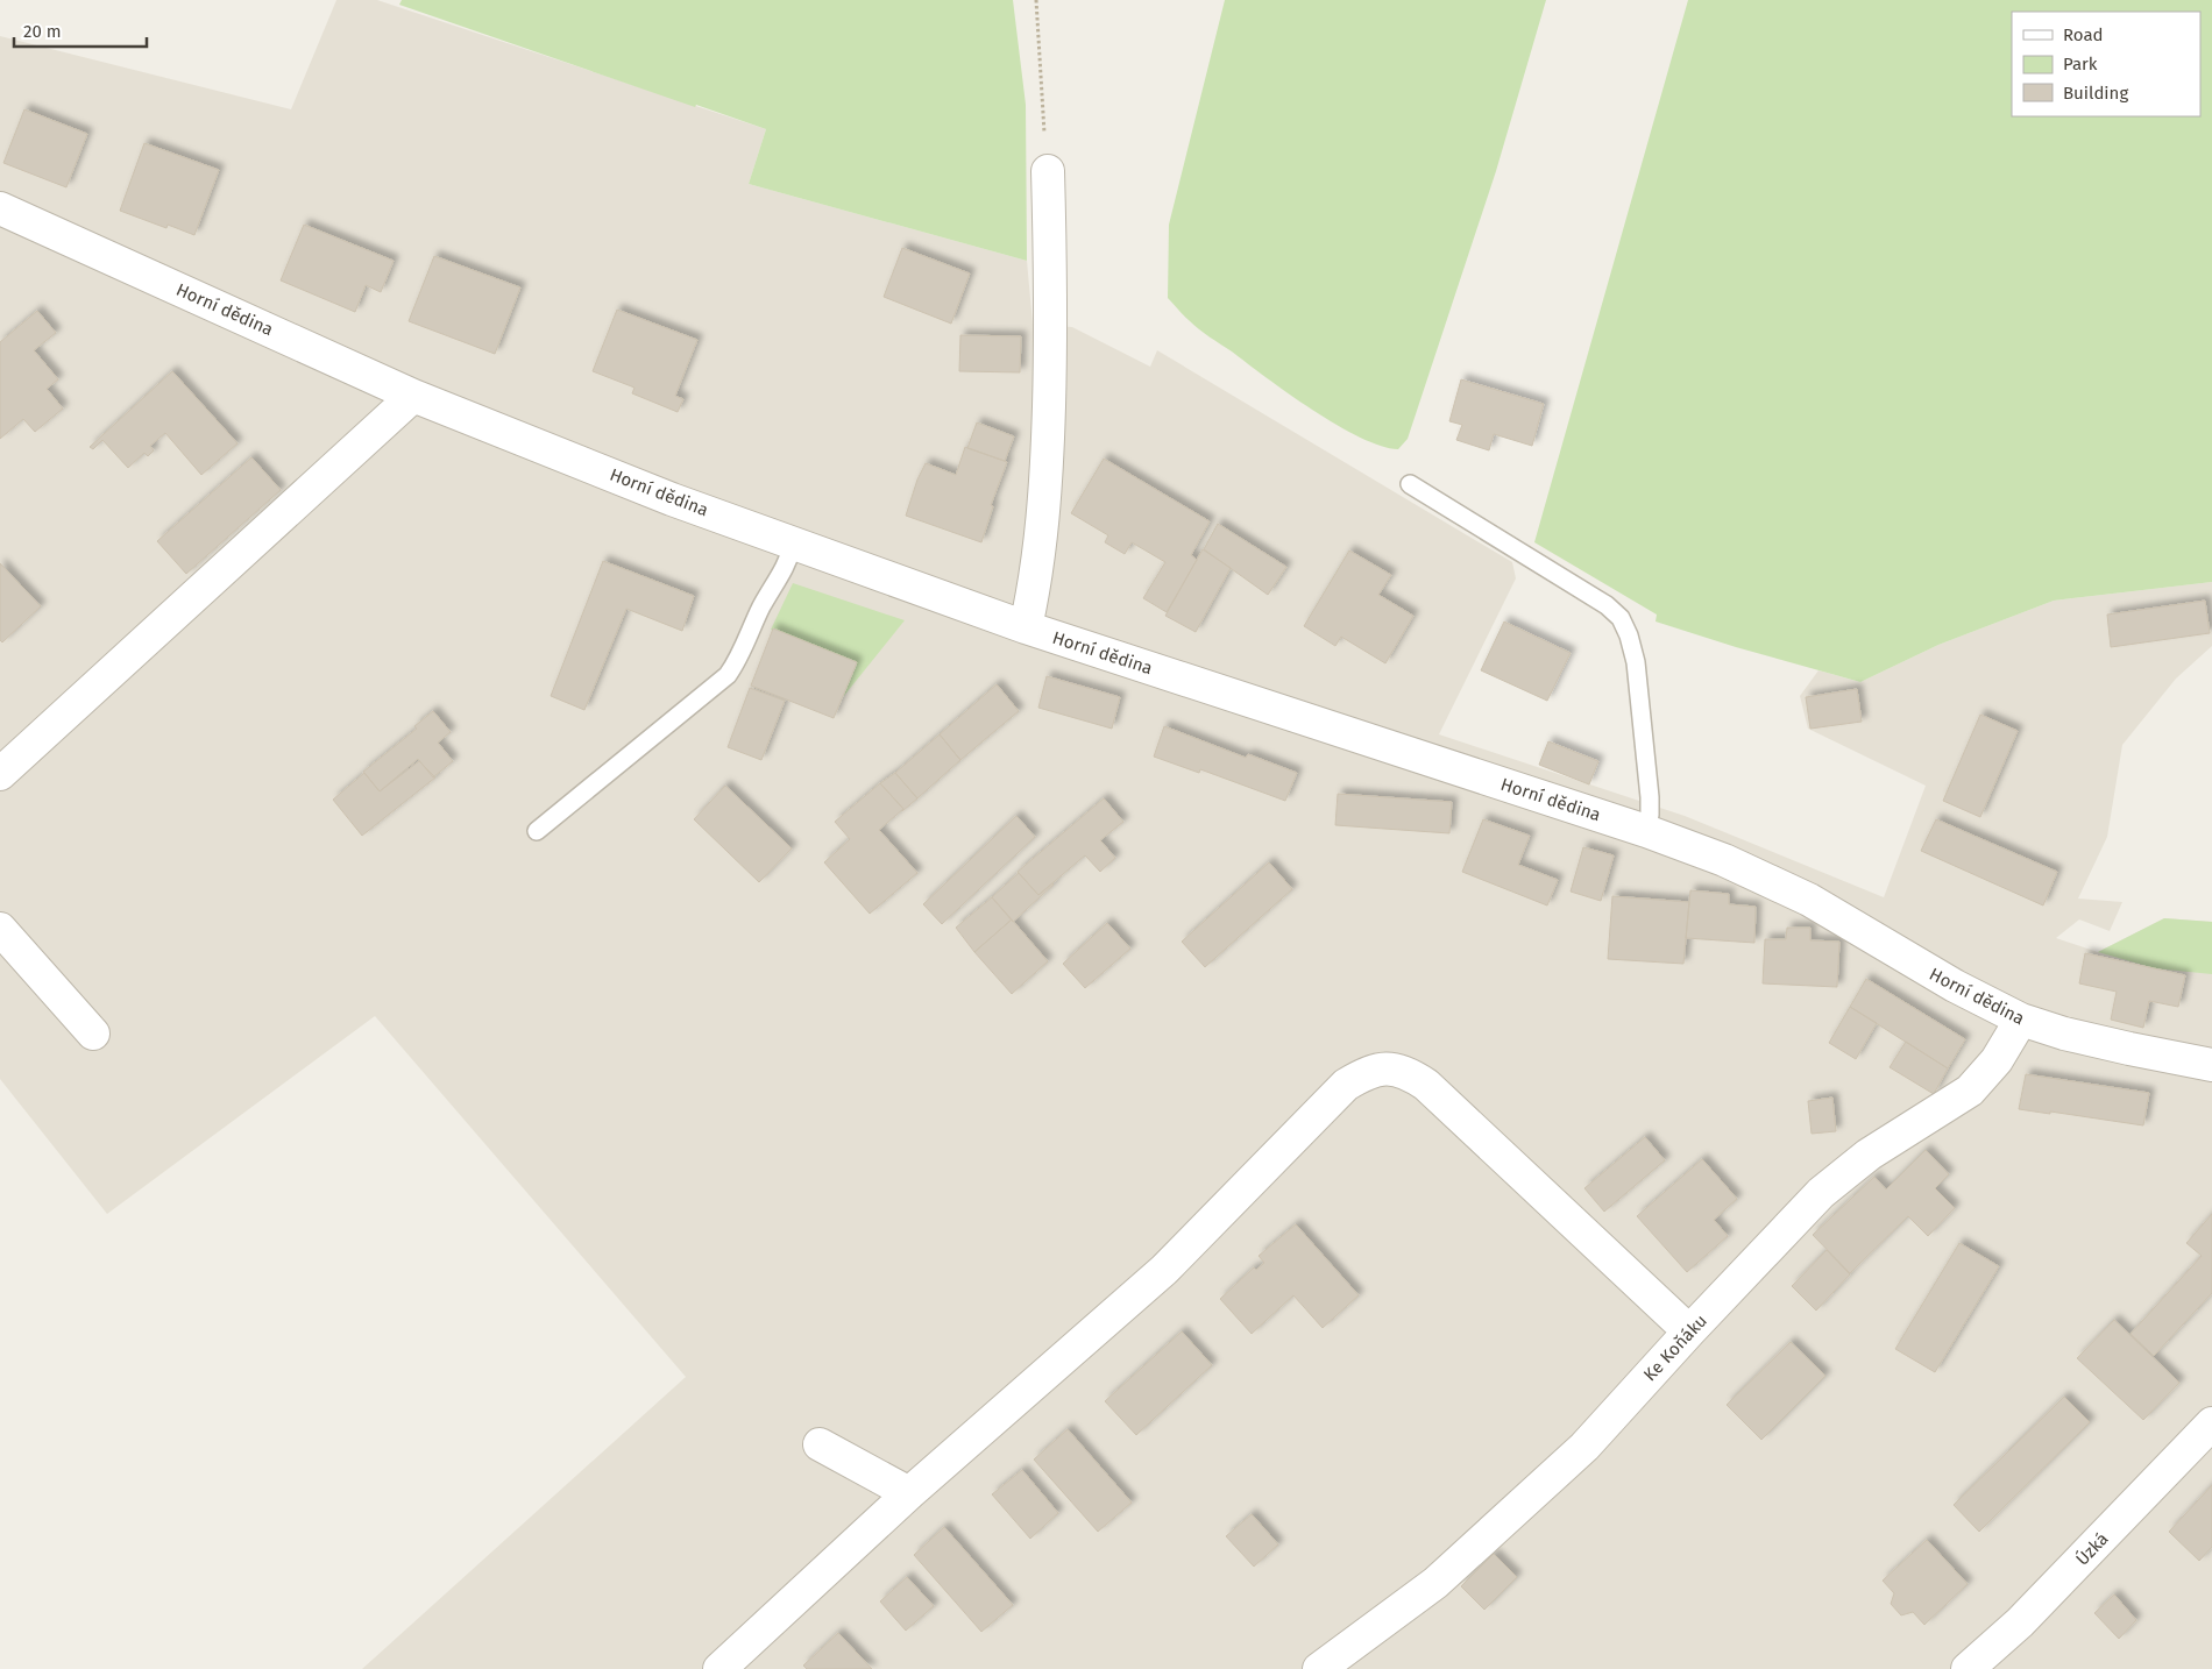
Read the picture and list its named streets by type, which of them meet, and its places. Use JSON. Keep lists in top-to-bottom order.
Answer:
{
  "streets": {
    "street": ["Horní dědina", "Ke Koňáku", "Úzká"]
  },
  "crossings": [
    ["Horní dědina", "Ke Koňáku"]
  ],
  "legend": ["Road", "Park", "Building"],
  "scale_bar": "20 m"
}
